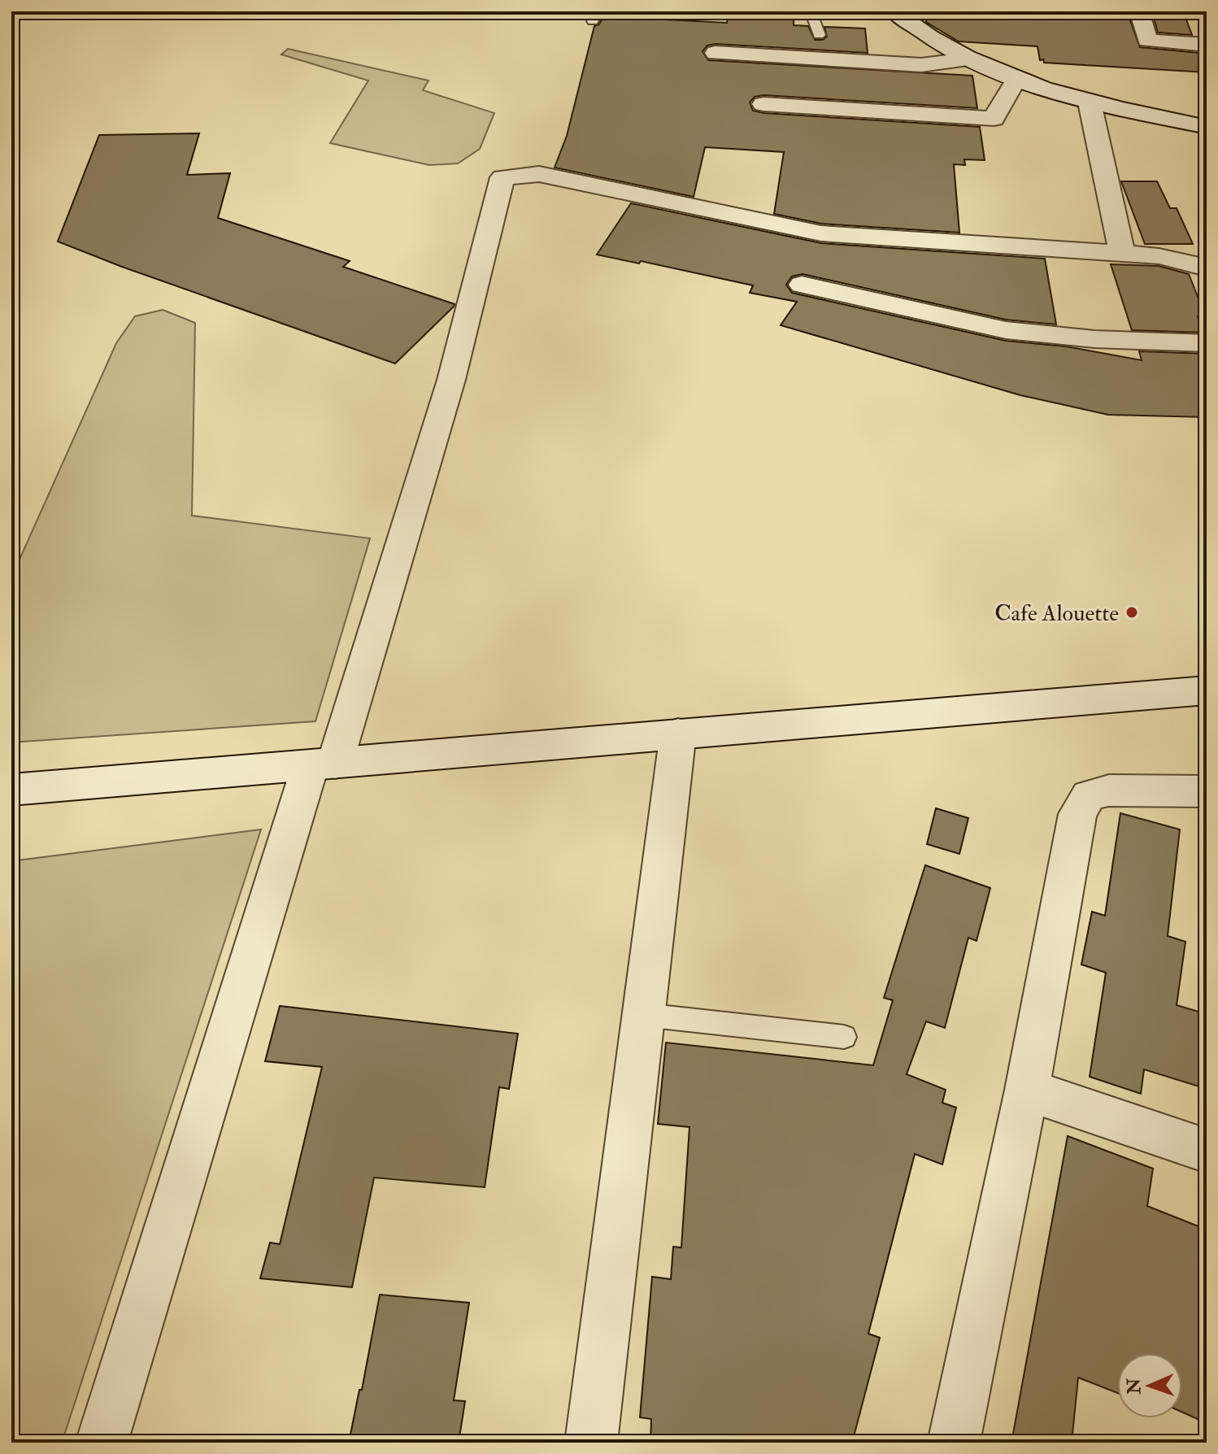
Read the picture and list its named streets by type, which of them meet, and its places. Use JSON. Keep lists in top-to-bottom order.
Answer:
{
  "places": ["Cafe Alouette"],
  "north": "left"
}
